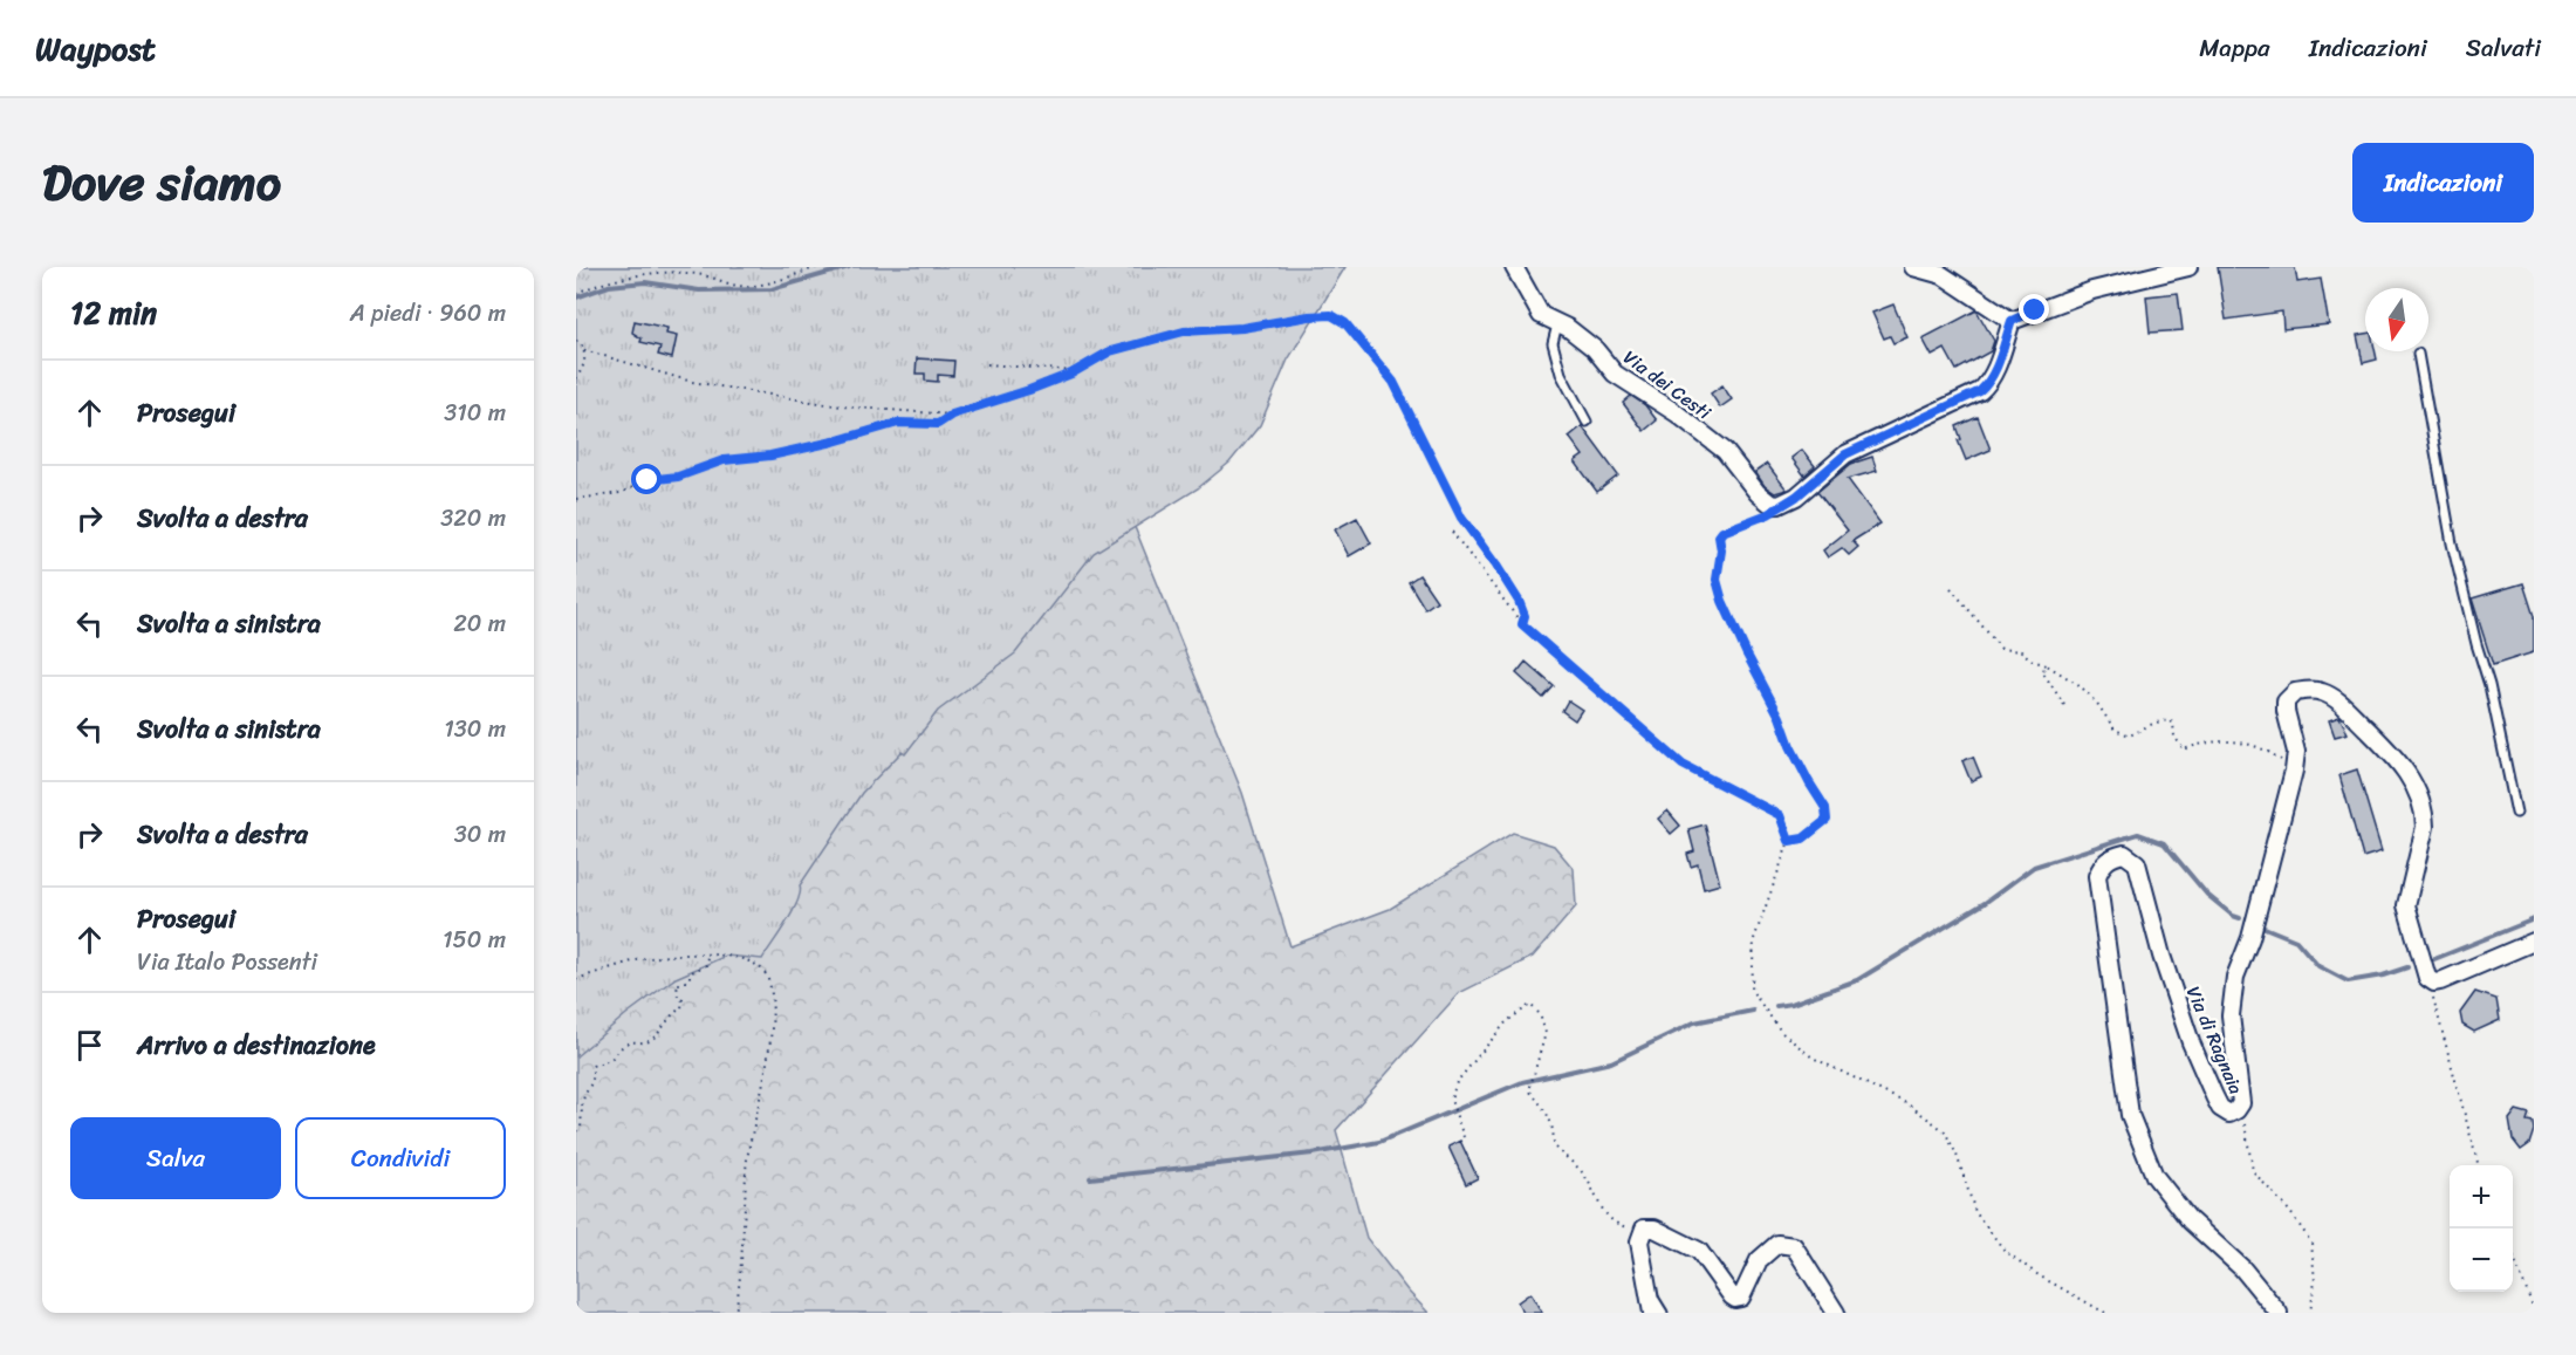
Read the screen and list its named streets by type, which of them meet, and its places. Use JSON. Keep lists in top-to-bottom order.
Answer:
{
  "streets": {
    "street": ["Via dei Cesti", "Via di Ragnaia"]
  },
  "north": "bottom",
  "page": {
    "header": "Waypost",
    "nav": ["Mappa", "Indicazioni", "Salvati"],
    "title": "Dove siamo",
    "buttons": [
      "Indicazioni",
      ["Salva", "Condividi"]
    ],
    "heading": ["12 min", "A piedi · 960 m"],
    "list": [
      ["Prosegui", "310 m"],
      ["Svolta a destra", "320 m"],
      ["Svolta a sinistra", "20 m"],
      ["Svolta a sinistra", "130 m"],
      ["Svolta a destra", "30 m"],
      ["Prosegui", "Via Italo Possenti", "150 m"],
      "Arrivo a destinazione"
    ],
    "map_buttons": ["+", "−"]
  }
}
